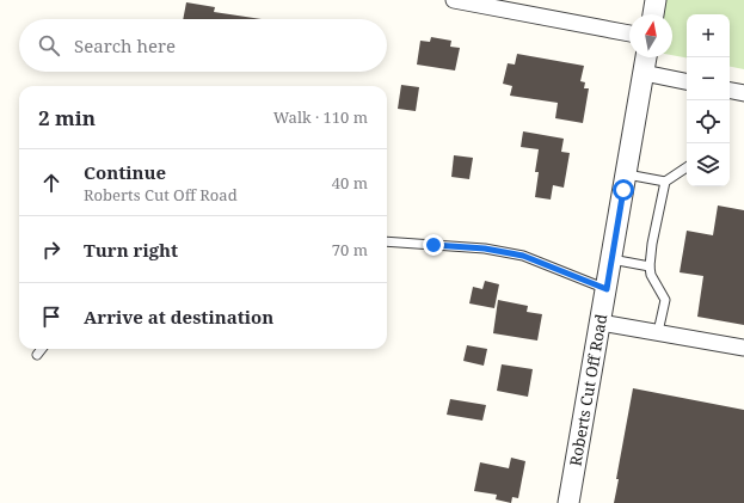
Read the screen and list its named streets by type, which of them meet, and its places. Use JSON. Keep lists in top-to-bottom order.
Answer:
{
  "streets": {
    "street": ["Roberts Cut Off Road"]
  },
  "north": "top",
  "page": {
    "map_buttons": ["+", "−"],
    "search": "Search here",
    "heading": ["2 min", "Walk · 110 m"],
    "list": [
      ["Continue", "Roberts Cut Off Road", "40 m"],
      ["Turn right", "70 m"],
      "Arrive at destination"
    ]
  }
}
